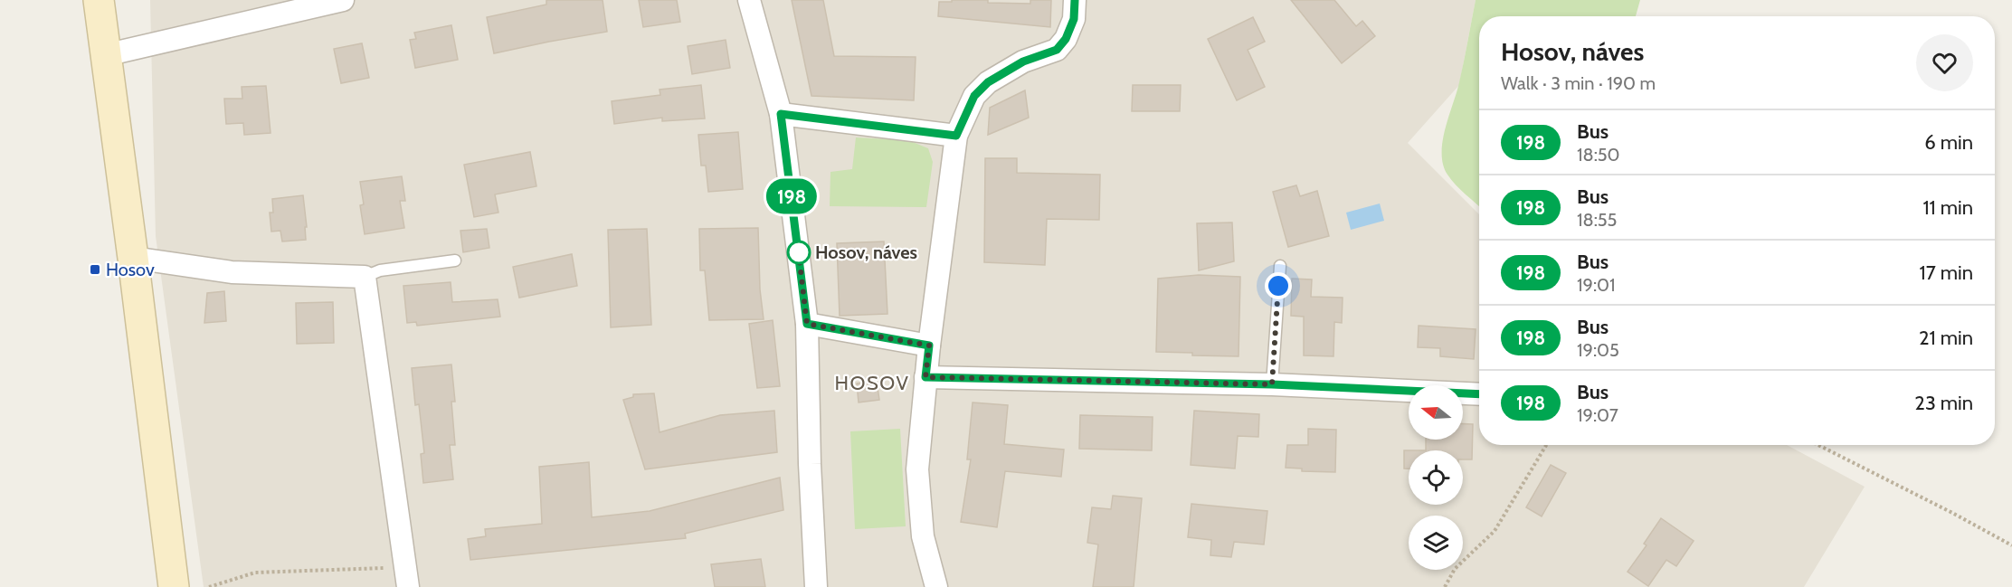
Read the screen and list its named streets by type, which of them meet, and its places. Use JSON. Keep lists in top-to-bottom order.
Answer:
{
  "districts": ["HOSOV"],
  "places": {
    "other": ["Hosov, náves"],
    "transit": ["Hosov"]
  },
  "lines": ["bus line 198"],
  "north": "left",
  "page": {
    "on_map": "198",
    "heading": ["Hosov, náves", "Walk · 3 min · 190 m"],
    "list": [
      {
        "mark": "198",
        "name": "Bus",
        "note": "18:50",
        "value": "6 min"
      },
      {
        "mark": "198",
        "name": "Bus",
        "note": "18:55",
        "value": "11 min"
      },
      {
        "mark": "198",
        "name": "Bus",
        "note": "19:01",
        "value": "17 min"
      },
      {
        "mark": "198",
        "name": "Bus",
        "note": "19:05",
        "value": "21 min"
      },
      {
        "mark": "198",
        "name": "Bus",
        "note": "19:07",
        "value": "23 min"
      }
    ]
  }
}
